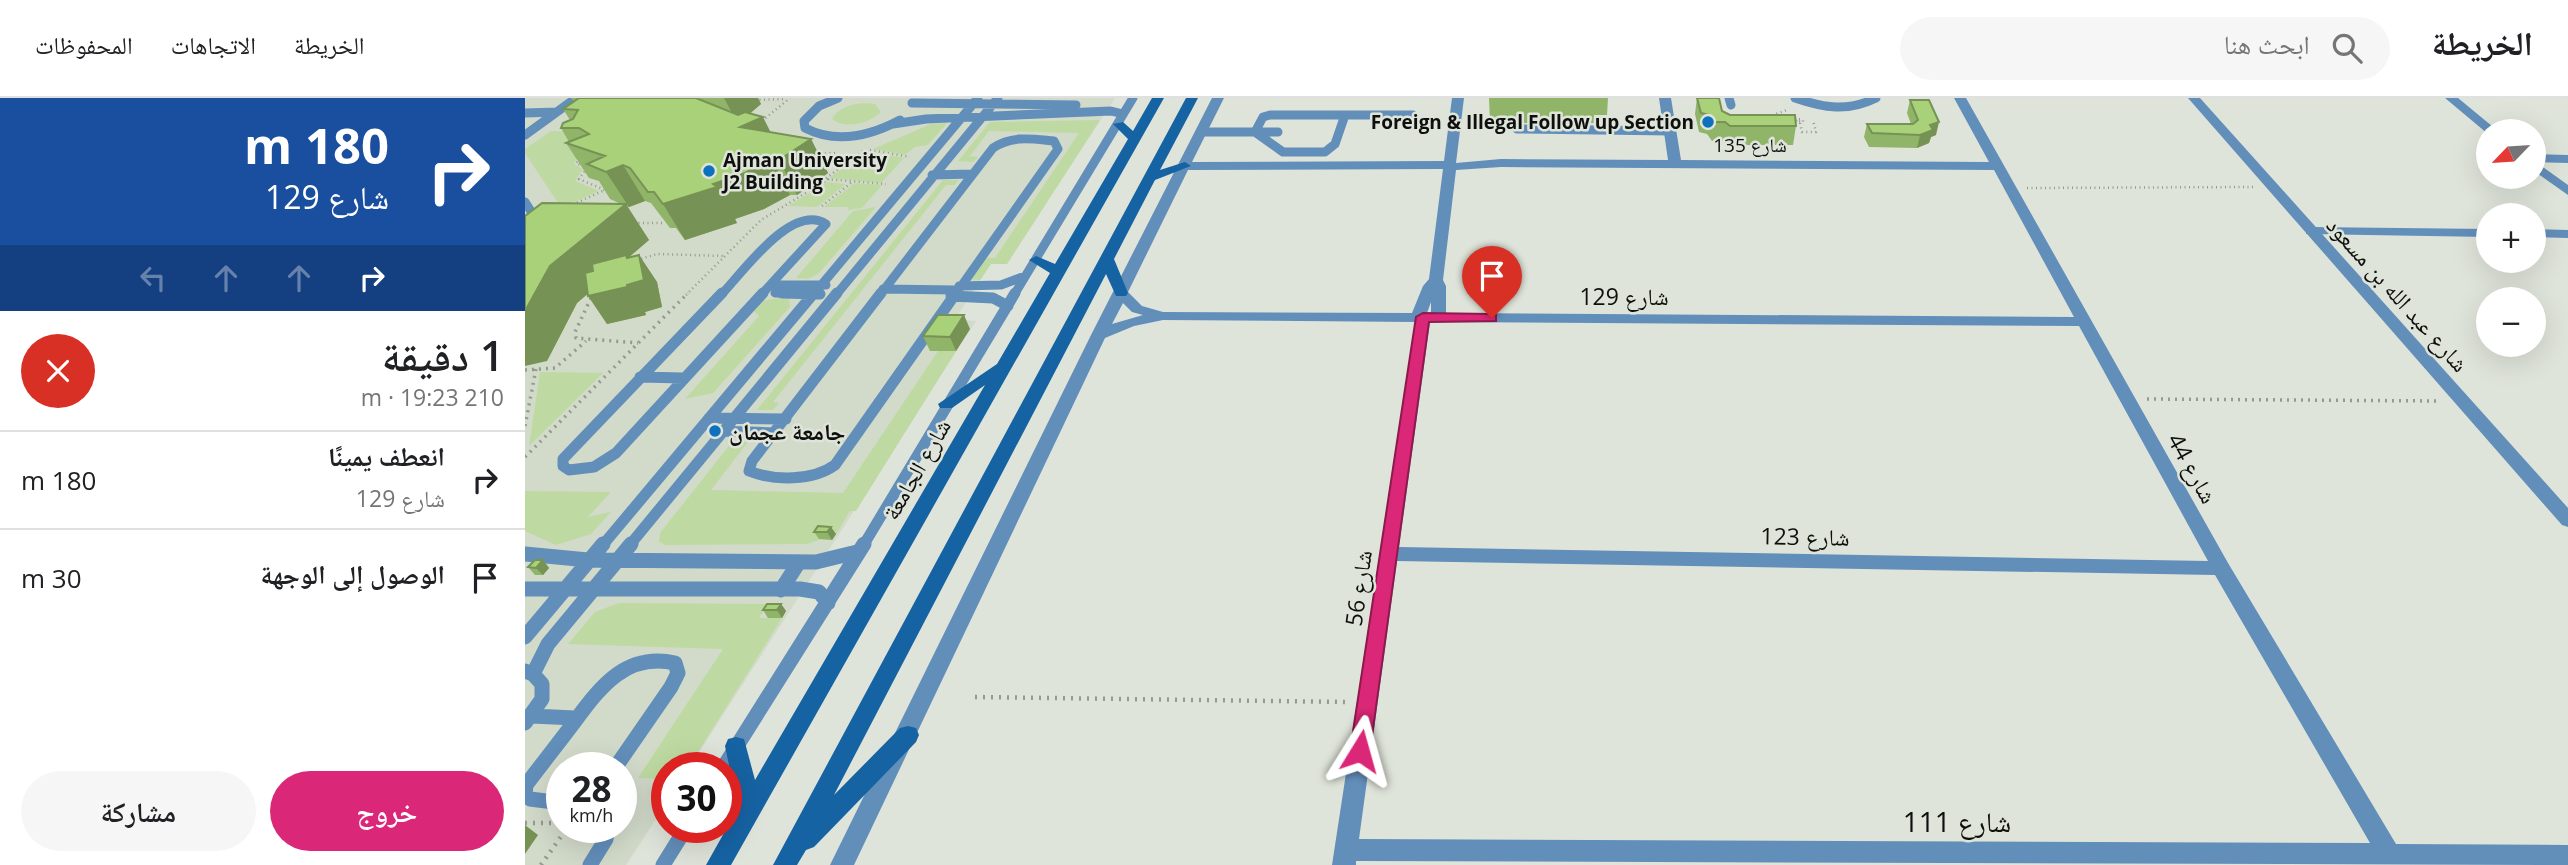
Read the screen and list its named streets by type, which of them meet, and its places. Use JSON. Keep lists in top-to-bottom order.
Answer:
{
  "streets": {
    "main road": ["شارع الجامعة"],
    "street": [
      "شارع 135",
      "شارع عبد الله بن مسعود",
      "شارع 129",
      "شارع 44",
      "شارع 123",
      "شارع 56",
      "شارع 111"
    ]
  },
  "crossings": [
    ["شارع 135", "شارع 44"],
    ["شارع 135", "شارع 56"],
    ["شارع 129", "شارع 44"],
    ["شارع 129", "شارع 56"],
    ["شارع 44", "شارع 123"],
    ["شارع 44", "شارع 111"],
    ["شارع 123", "شارع 56"],
    ["شارع 56", "شارع 111"]
  ],
  "places": ["Foreign & Illegal Follow up Section", "Ajman University J2 Building", "جامعة عجمان"],
  "north": "bottom left",
  "page": {
    "header": "الخريطة",
    "search": "ابحث هنا",
    "nav": ["الخريطة", "الاتجاهات", "المحفوظات"],
    "turn": ["180 m", "شارع 129"],
    "map_buttons": ["+", "−"],
    "heading": ["1 دقيقة", "210 m · 19:23"],
    "list": [
      {
        "name": "انعطف يمينًا",
        "note": "شارع 129",
        "value": "180 m"
      },
      {
        "name": "الوصول إلى الوجهة",
        "value": "30 m"
      }
    ],
    "speed": "28 km/h",
    "limit": "30",
    "buttons": ["خروج", "مشاركة"]
  }
}
